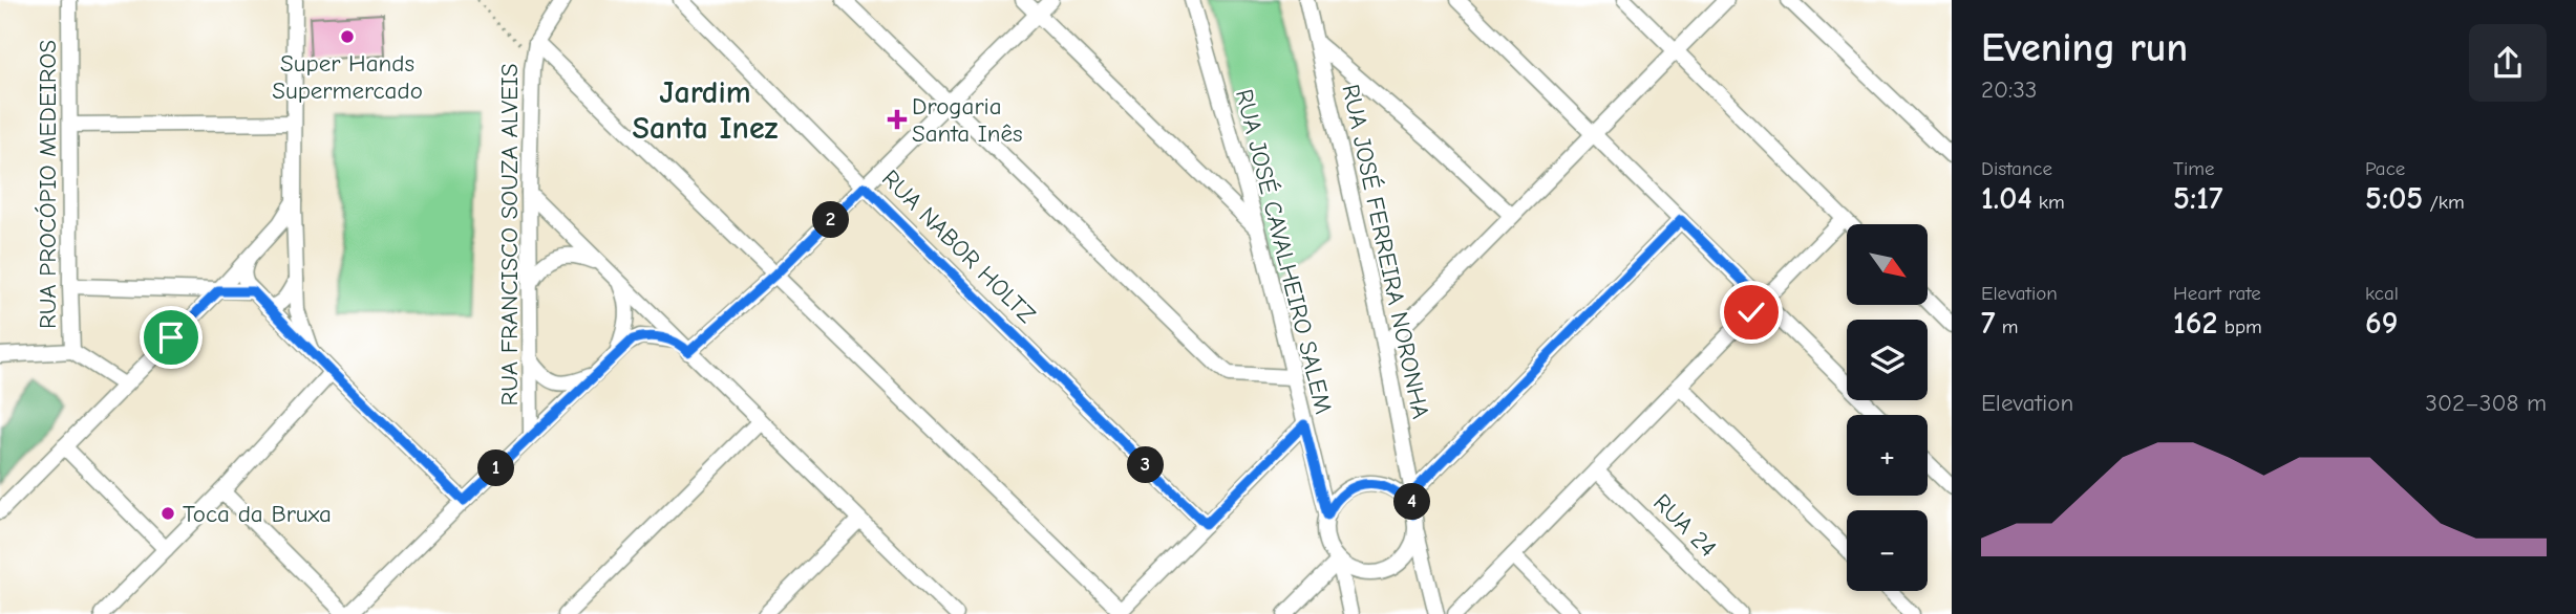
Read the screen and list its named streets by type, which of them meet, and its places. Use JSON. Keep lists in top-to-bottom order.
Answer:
{
  "streets": {
    "street": [
      "RUA PROCÓPIO MEDEIROS",
      "RUA FRANCISCO SOUZA ALVEIS",
      "RUA NABOR HOLTZ",
      "RUA JOSÉ CAVALHEIRO SALEM",
      "RUA JOSÉ FERREIRA NORONHA",
      "RUA 24"
    ]
  },
  "crossings": [
    ["RUA JOSÉ CAVALHEIRO SALEM", "RUA JOSÉ FERREIRA NORONHA"]
  ],
  "districts": ["Jardim Santa Inez"],
  "places": {
    "other": ["Super Hands Supermercado", "Toca da Bruxa"],
    "health": ["Drogaria Santa Inês"]
  },
  "north": "bottom right",
  "page": {
    "heading": ["Evening run", "20:33"],
    "stats": [
      ["Distance", "1.04 km"],
      ["Time", "5:17"],
      ["Pace", "5:05 /km"],
      ["Elevation", "7 m"],
      ["Heart rate", "162 bpm"],
      ["kcal", "69"]
    ],
    "pins": [
      "2",
      "3",
      "1",
      "4"
    ],
    "map_buttons": ["+", "−"],
    "chart": ["Elevation", "302–308 m"]
  }
}
